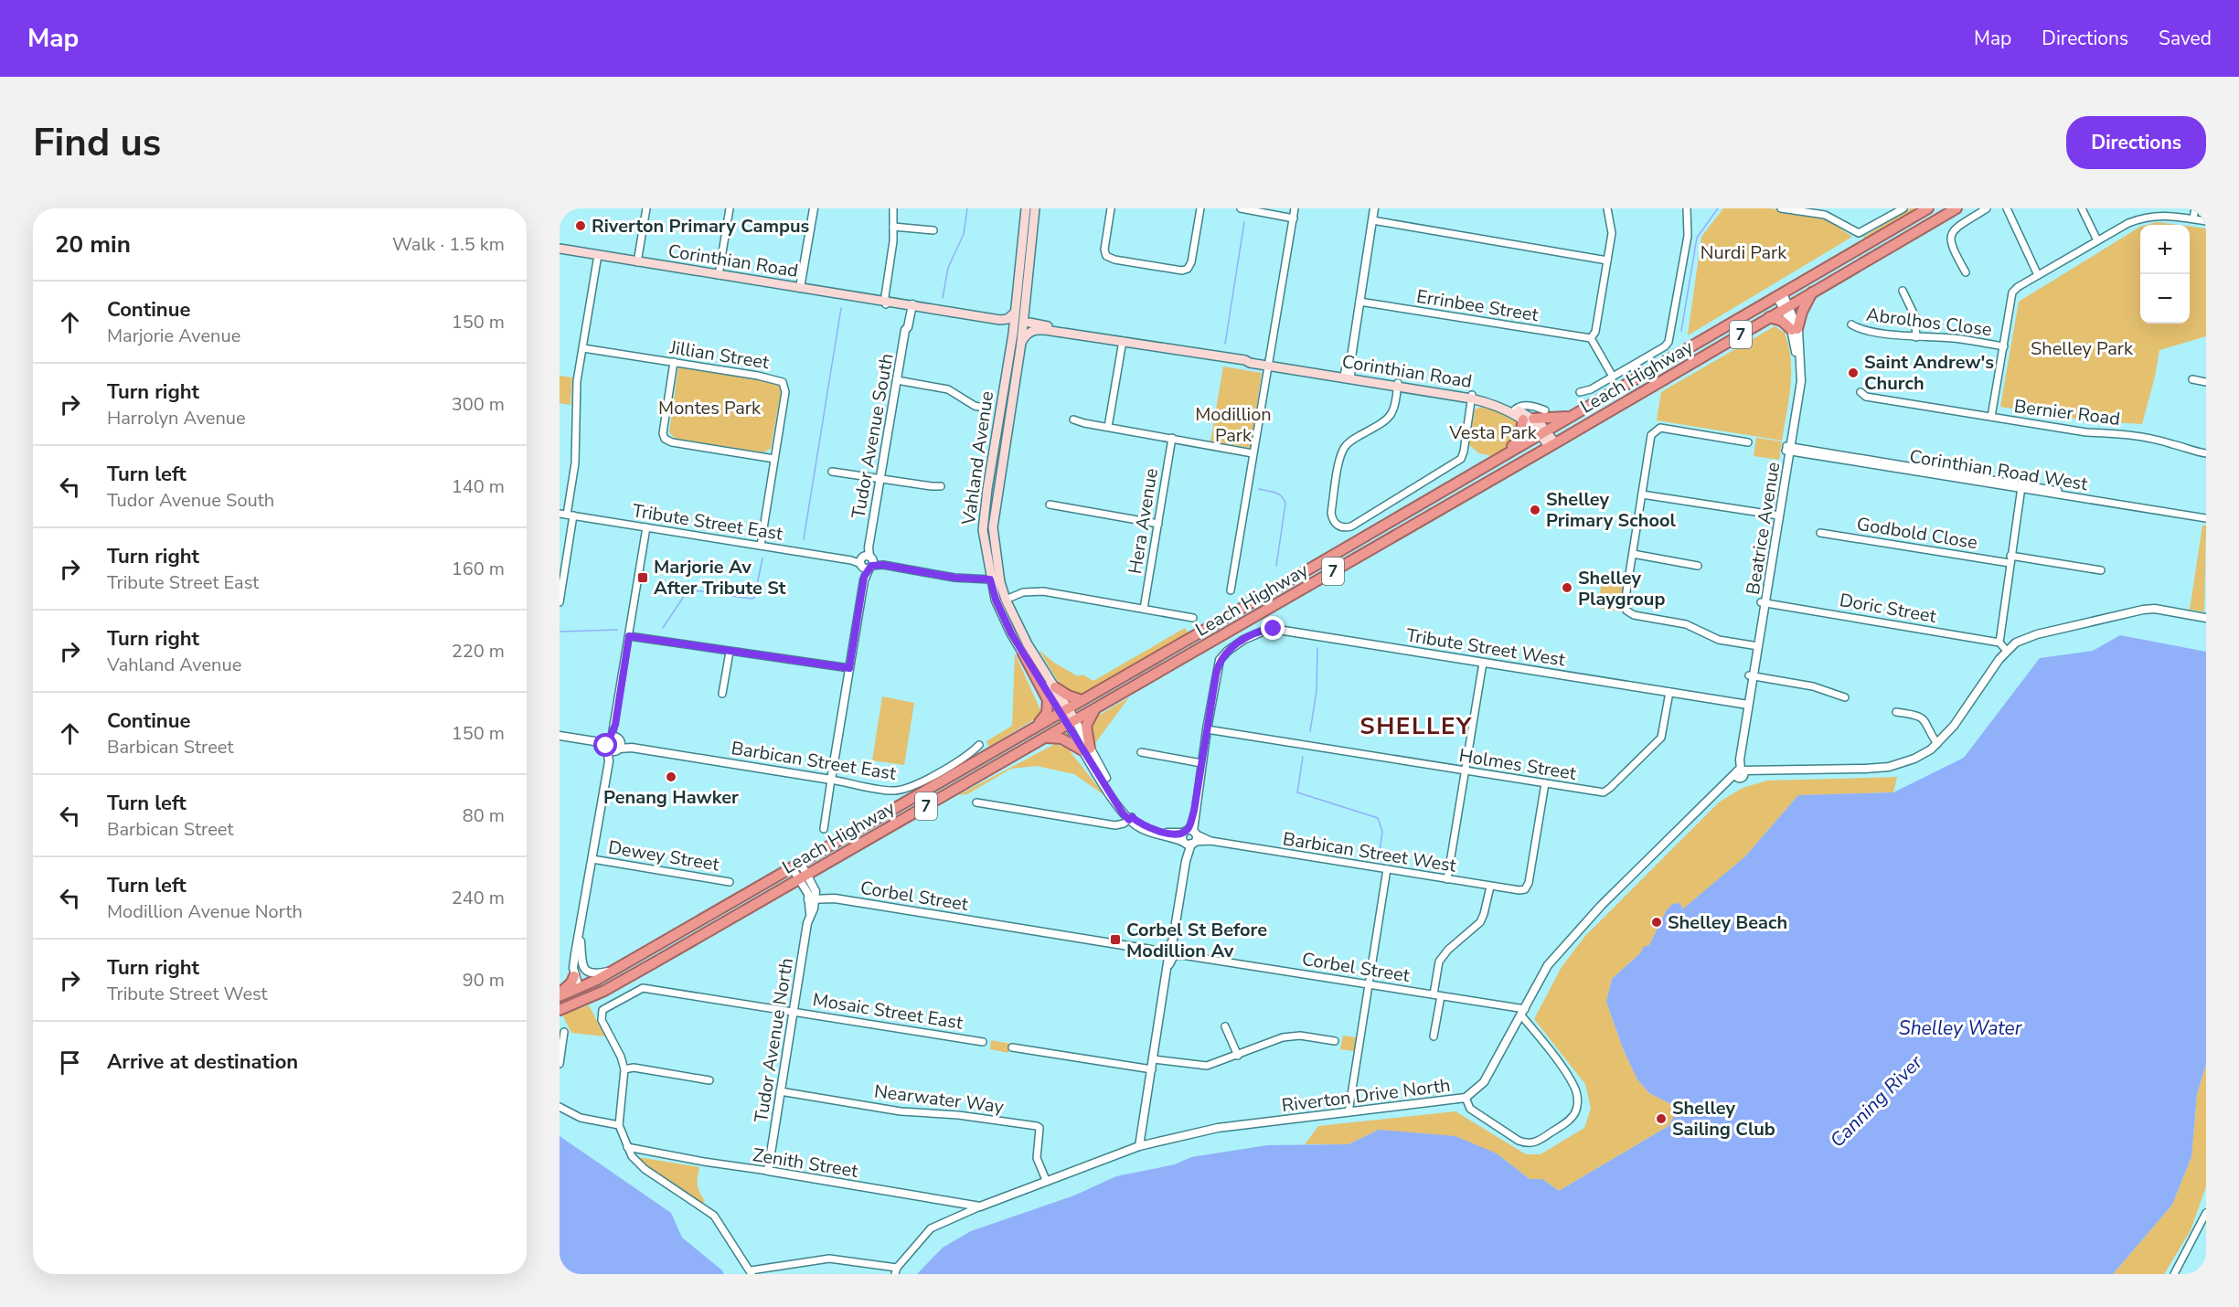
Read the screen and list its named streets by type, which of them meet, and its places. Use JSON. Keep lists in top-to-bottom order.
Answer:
{
  "streets": {
    "highway": ["7", "Leach Highway"],
    "main road": ["Corinthian Road", "Vahland Avenue"],
    "street": [
      "Errinbee Street",
      "Abrolhos Close",
      "Jillian Street",
      "Bernier Road",
      "Tudor Avenue South",
      "Corinthian Road West",
      "Hera Avenue",
      "Tribute Street East",
      "Beatrice Avenue",
      "Godbold Close",
      "Doric Street",
      "Tribute Street West",
      "Barbican Street East",
      "Holmes Street",
      "Barbican Street West",
      "Dewey Street",
      "Corbel Street",
      "Mosaic Street East",
      "Tudor Avenue North",
      "Riverton Drive North",
      "Nearwater Way",
      "Zenith Street"
    ]
  },
  "crossings": [
    ["Corinthian Road", "Leach Highway"],
    ["Corinthian Road", "Tudor Avenue South"],
    ["Corinthian Road", "Vahland Avenue"],
    ["Jillian Street", "Tribute Street East"],
    ["Leach Highway", "Vahland Avenue"],
    ["Leach Highway", "Beatrice Avenue"],
    ["Leach Highway", "Tudor Avenue North"],
    ["Tudor Avenue South", "Tribute Street East"],
    ["Tudor Avenue South", "Barbican Street East"],
    ["Vahland Avenue", "Tribute Street East"],
    ["Corinthian Road West", "Beatrice Avenue"],
    ["Beatrice Avenue", "Doric Street"],
    ["Beatrice Avenue", "Tribute Street West"],
    ["Beatrice Avenue", "Riverton Drive North"],
    ["Tribute Street West", "Holmes Street"],
    ["Holmes Street", "Barbican Street West"],
    ["Corbel Street", "Tudor Avenue North"],
    ["Corbel Street", "Riverton Drive North"],
    ["Mosaic Street East", "Tudor Avenue North"],
    ["Tudor Avenue North", "Nearwater Way"],
    ["Tudor Avenue North", "Zenith Street"],
    ["Riverton Drive North", "Nearwater Way"],
    ["Riverton Drive North", "Zenith Street"]
  ],
  "districts": ["SHELLEY"],
  "water": ["Shelley Water", "Canning River"],
  "parks": [
    "Nurdi Park",
    "Shelley Park",
    "Montes Park",
    "Modillion Park",
    "Vesta Park"
  ],
  "places": {
    "other": [
      "Riverton Primary Campus",
      "Saint Andrew's Church",
      "Shelley Primary School",
      "Shelley Playgroup",
      "Penang Hawker",
      "Shelley Beach",
      "Shelley Sailing Club"
    ],
    "transit": ["Marjorie Av After Tribute St", "Corbel St Before Modillion Av"]
  },
  "page": {
    "header": "Map",
    "nav": ["Map", "Directions", "Saved"],
    "buttons": "Directions",
    "title": "Find us",
    "heading": ["20 min", "Walk · 1.5 km"],
    "map_buttons": ["+", "−"],
    "list": [
      ["Continue", "Marjorie Avenue", "150 m"],
      ["Turn right", "Harrolyn Avenue", "300 m"],
      ["Turn left", "Tudor Avenue South", "140 m"],
      ["Turn right", "Tribute Street East", "160 m"],
      ["Turn right", "Vahland Avenue", "220 m"],
      ["Continue", "Barbican Street", "150 m"],
      ["Turn left", "Barbican Street", "80 m"],
      ["Turn left", "Modillion Avenue North", "240 m"],
      ["Turn right", "Tribute Street West", "90 m"],
      "Arrive at destination"
    ]
  }
}
